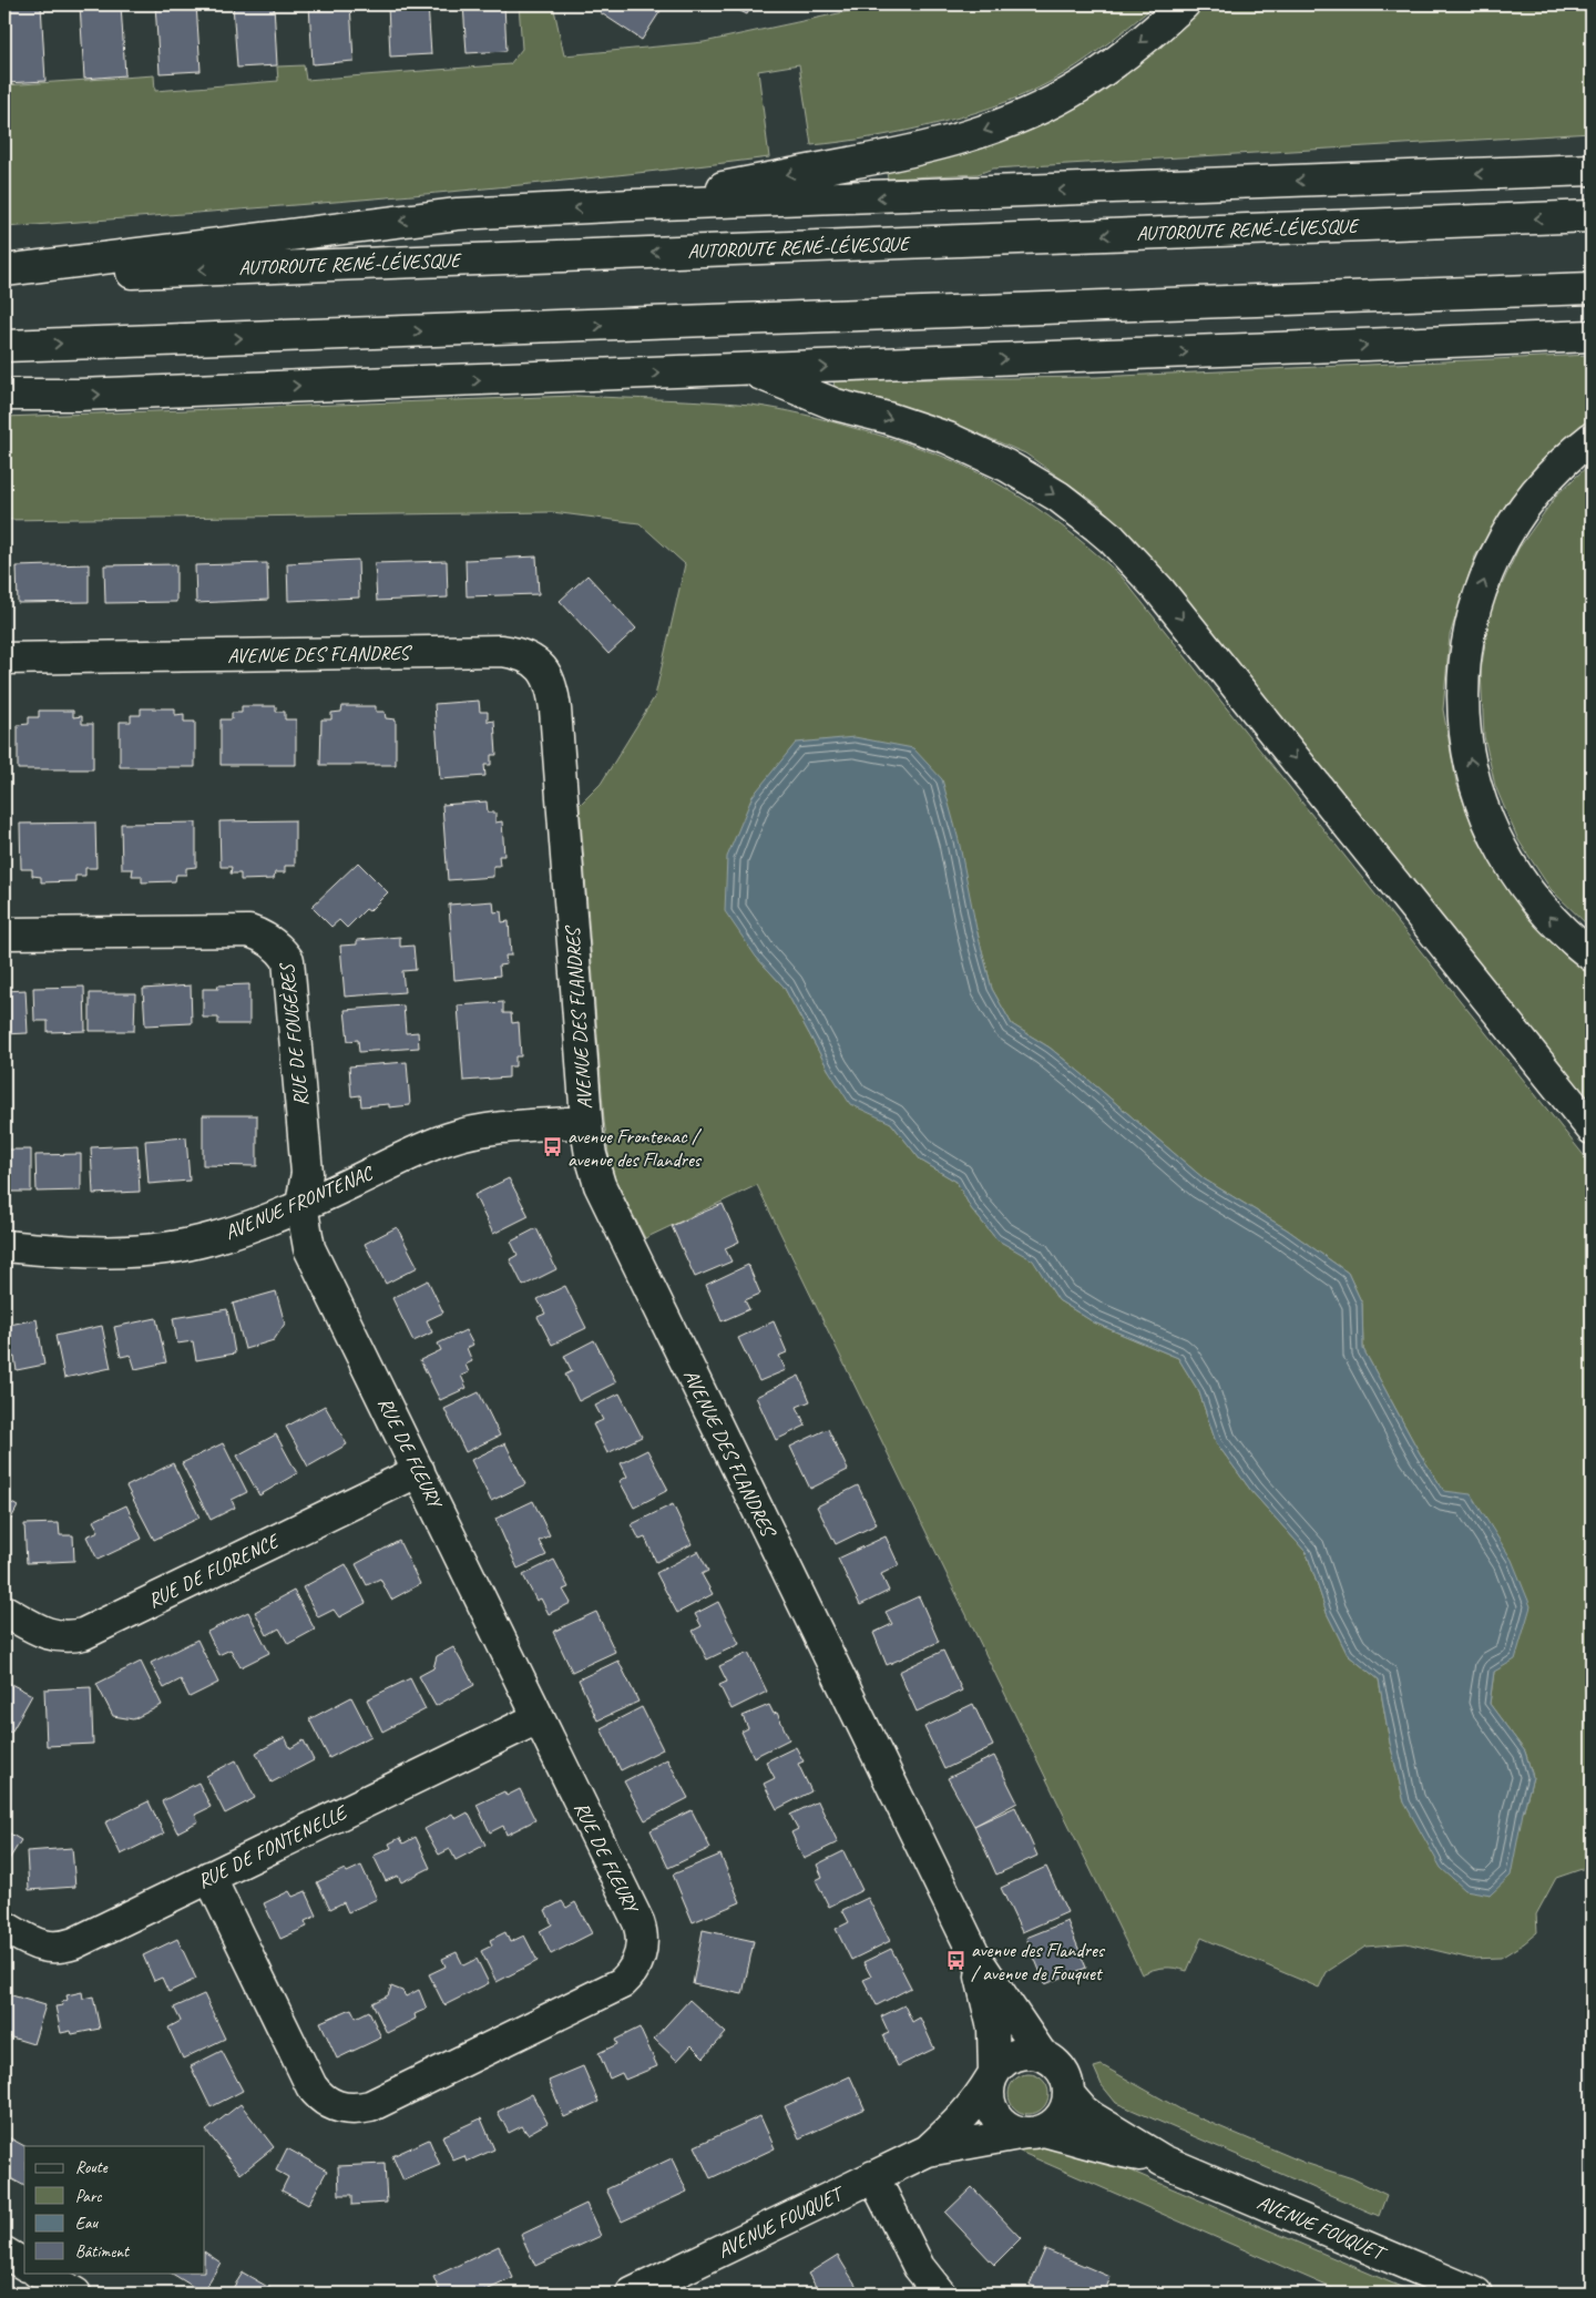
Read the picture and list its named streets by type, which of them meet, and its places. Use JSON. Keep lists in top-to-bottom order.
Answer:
{
  "streets": {
    "main road": [
      "AUTOROUTE RENÉ-LÉVESQUE",
      "AVENUE DES FLANDRES",
      "RUE DE FOUGÈRES",
      "AVENUE FRONTENAC",
      "RUE DE FLEURY",
      "RUE DE FLORENCE",
      "RUE DE FONTENELLE",
      "AVENUE FOUQUET"
    ]
  },
  "crossings": [
    ["AVENUE DES FLANDRES", "AVENUE FRONTENAC"],
    ["AVENUE DES FLANDRES", "AVENUE FOUQUET"],
    ["RUE DE FOUGÈRES", "AVENUE FRONTENAC"],
    ["RUE DE FOUGÈRES", "RUE DE FLEURY"],
    ["AVENUE FRONTENAC", "RUE DE FLEURY"],
    ["RUE DE FLEURY", "RUE DE FLORENCE"],
    ["RUE DE FLEURY", "RUE DE FONTENELLE"]
  ],
  "places": {
    "bus stop": ["avenue Frontenac / avenue des Flandres", "avenue des Flandres / avenue de Fouquet"]
  },
  "legend": [
    "Route",
    "Parc",
    "Eau",
    "Bâtiment"
  ]
}
